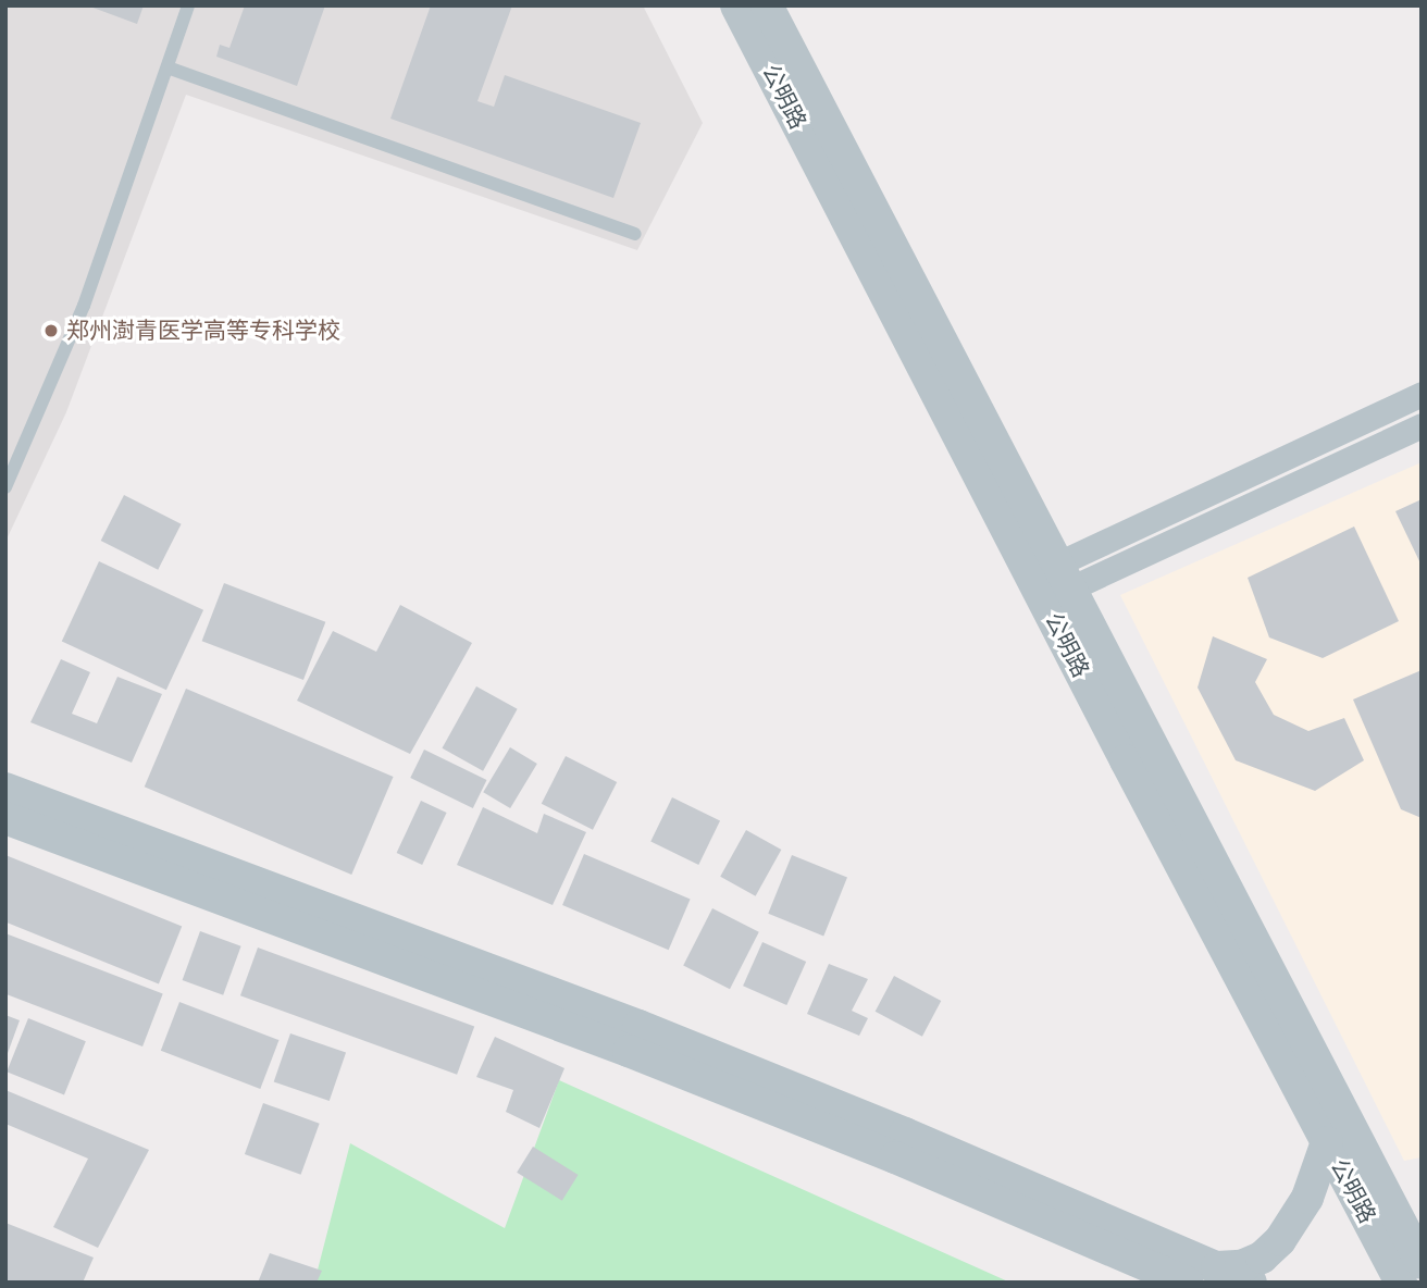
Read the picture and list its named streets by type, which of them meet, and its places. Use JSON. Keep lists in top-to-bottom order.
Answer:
{
  "streets": {
    "street": ["公明路"]
  },
  "places": ["郑州澍青医学高等专科学校"]
}
